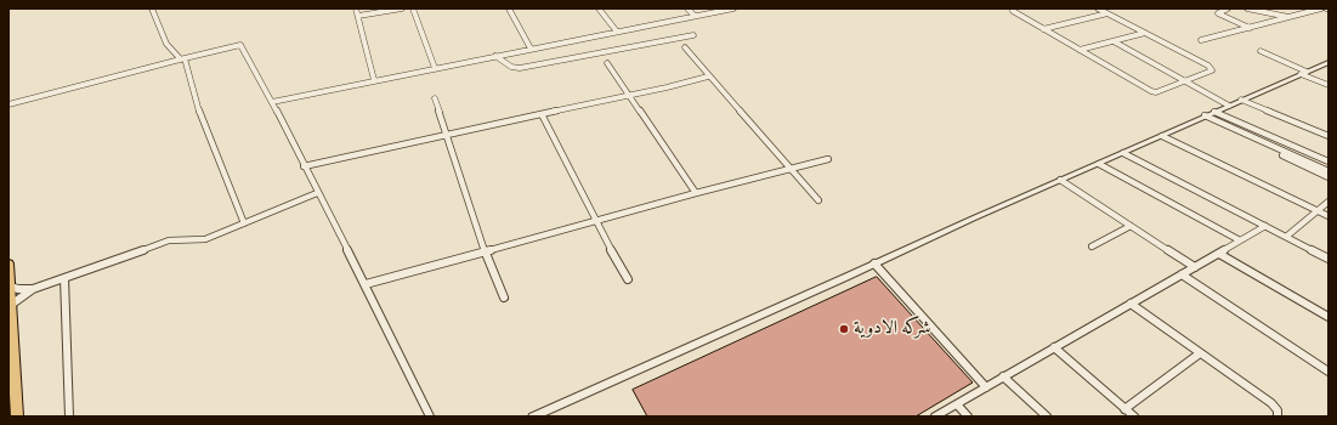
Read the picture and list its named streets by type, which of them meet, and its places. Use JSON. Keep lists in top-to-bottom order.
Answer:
{
  "places": ["شركه الادوية"]
}
